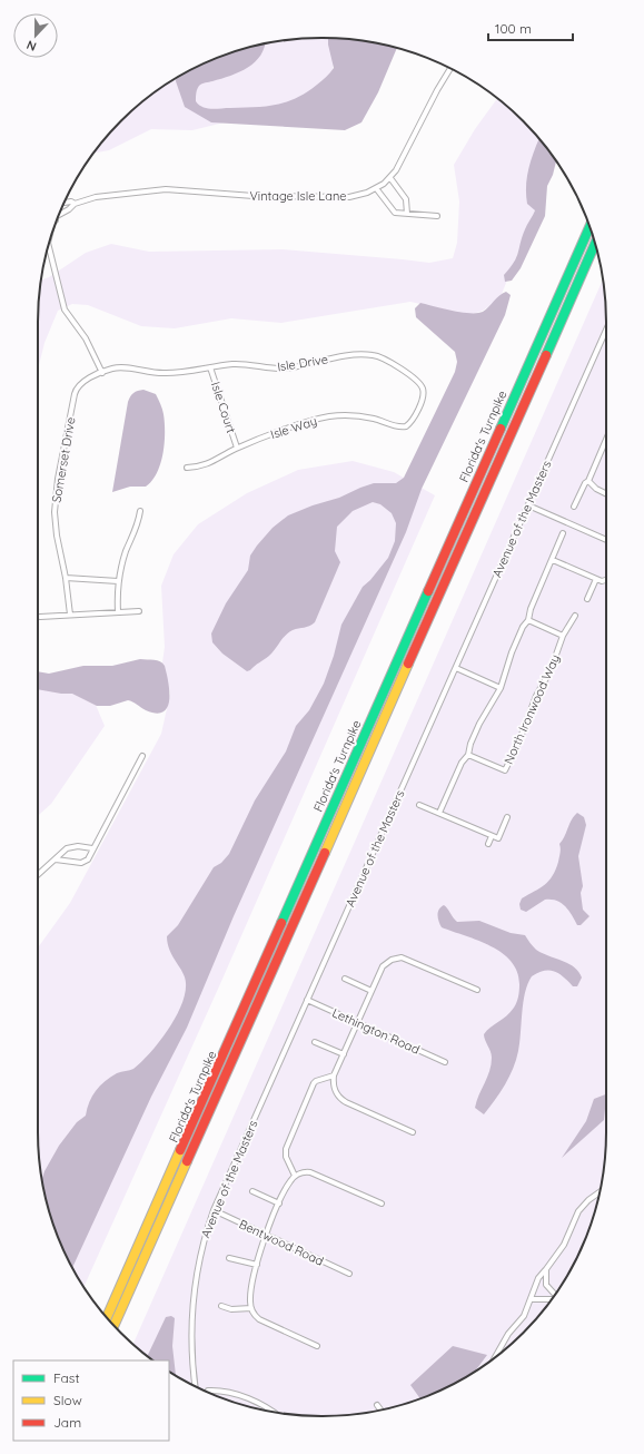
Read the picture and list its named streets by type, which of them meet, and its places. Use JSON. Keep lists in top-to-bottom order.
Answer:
{
  "streets": {
    "highway": ["Florida's Turnpike"],
    "street": [
      "Vintage Isle Lane",
      "Isle Drive",
      "Isle Court",
      "Isle Way",
      "Somerset Drive",
      "Avenue of the Masters",
      "North Ironwood Way",
      "Lethington Road",
      "Bentwood Road"
    ]
  },
  "crossings": [
    ["Isle Drive", "Isle Court"],
    ["Isle Drive", "Isle Way"],
    ["Isle Drive", "Somerset Drive"],
    ["Isle Court", "Isle Way"],
    ["Avenue of the Masters", "Lethington Road"],
    ["Avenue of the Masters", "Bentwood Road"]
  ],
  "legend": ["Fast", "Slow", "Jam"],
  "scale_bar": "100 m",
  "north": "bottom"
}
